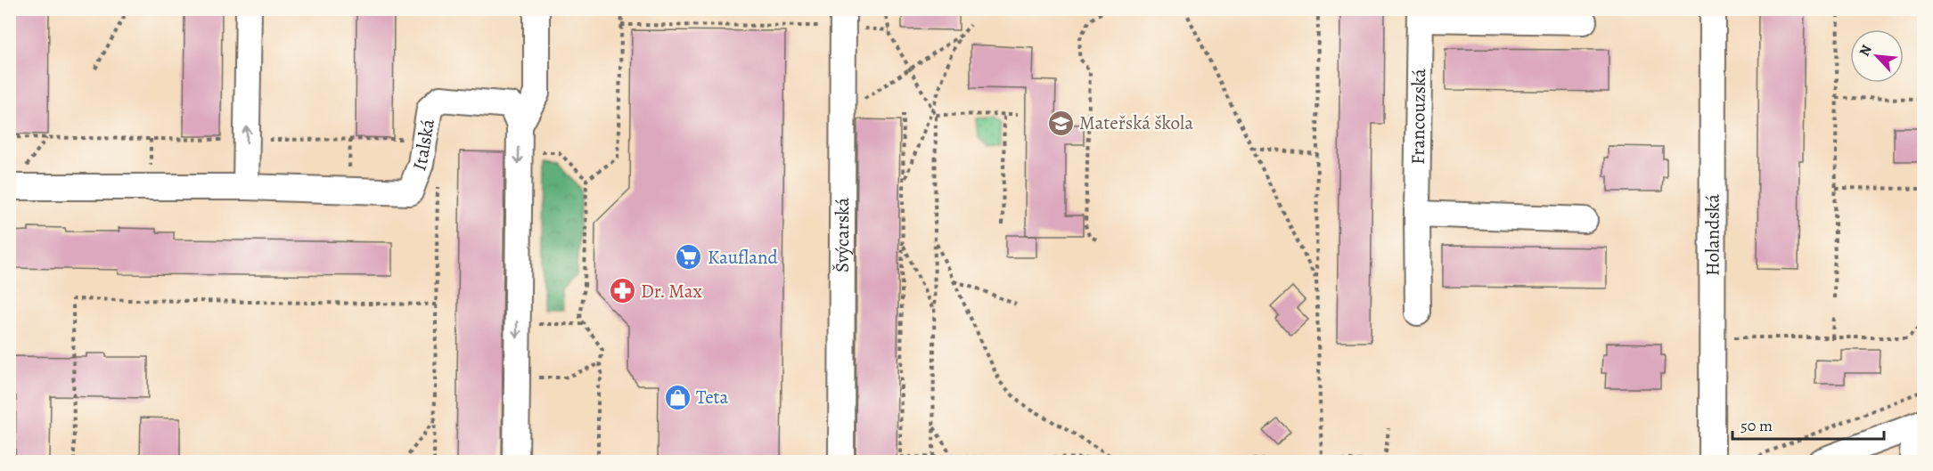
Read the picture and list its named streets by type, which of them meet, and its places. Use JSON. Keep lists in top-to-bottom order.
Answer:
{
  "streets": {
    "street": [
      "Francouzská",
      "Italská",
      "Švýcarská",
      "Holandská"
    ]
  },
  "places": {
    "school or university": ["Mateřská škola"],
    "supermarket": ["Kaufland"],
    "pharmacy": ["Dr. Max"],
    "shop": ["Teta"]
  },
  "scale_bar": "50 m",
  "north": "top left"
}
